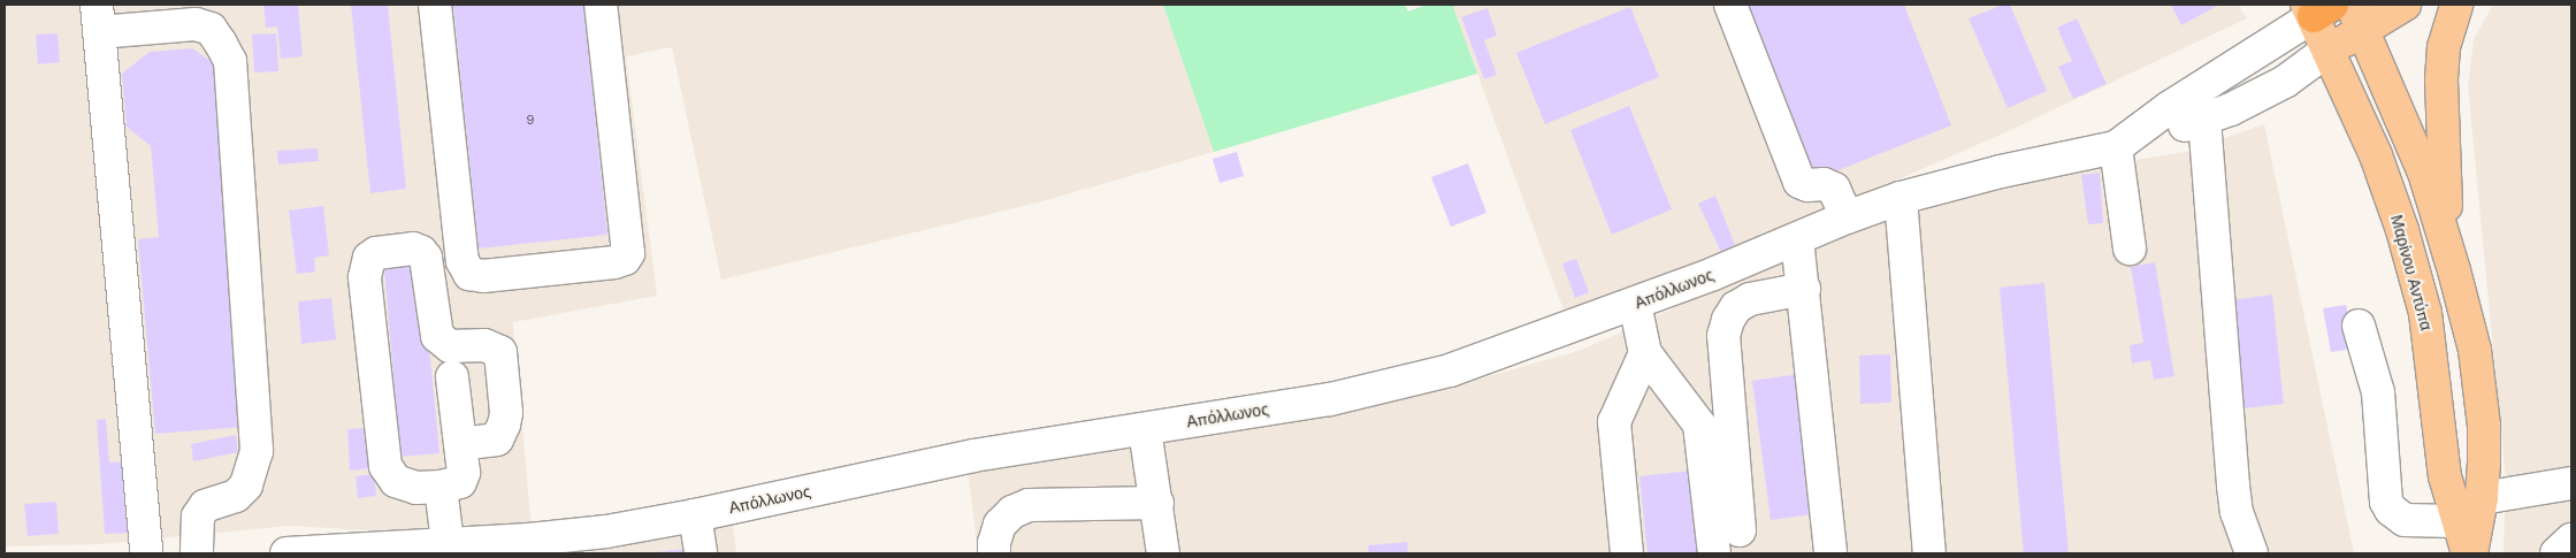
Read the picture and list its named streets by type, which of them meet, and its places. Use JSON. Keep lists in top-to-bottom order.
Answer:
{
  "streets": {
    "main road": ["Μαρίνου Αντύπα"],
    "street": ["Απόλλωνος"]
  },
  "crossings": [
    ["Μαρίνου Αντύπα", "Απόλλωνος"]
  ],
  "house_numbers": ["9"]
}
